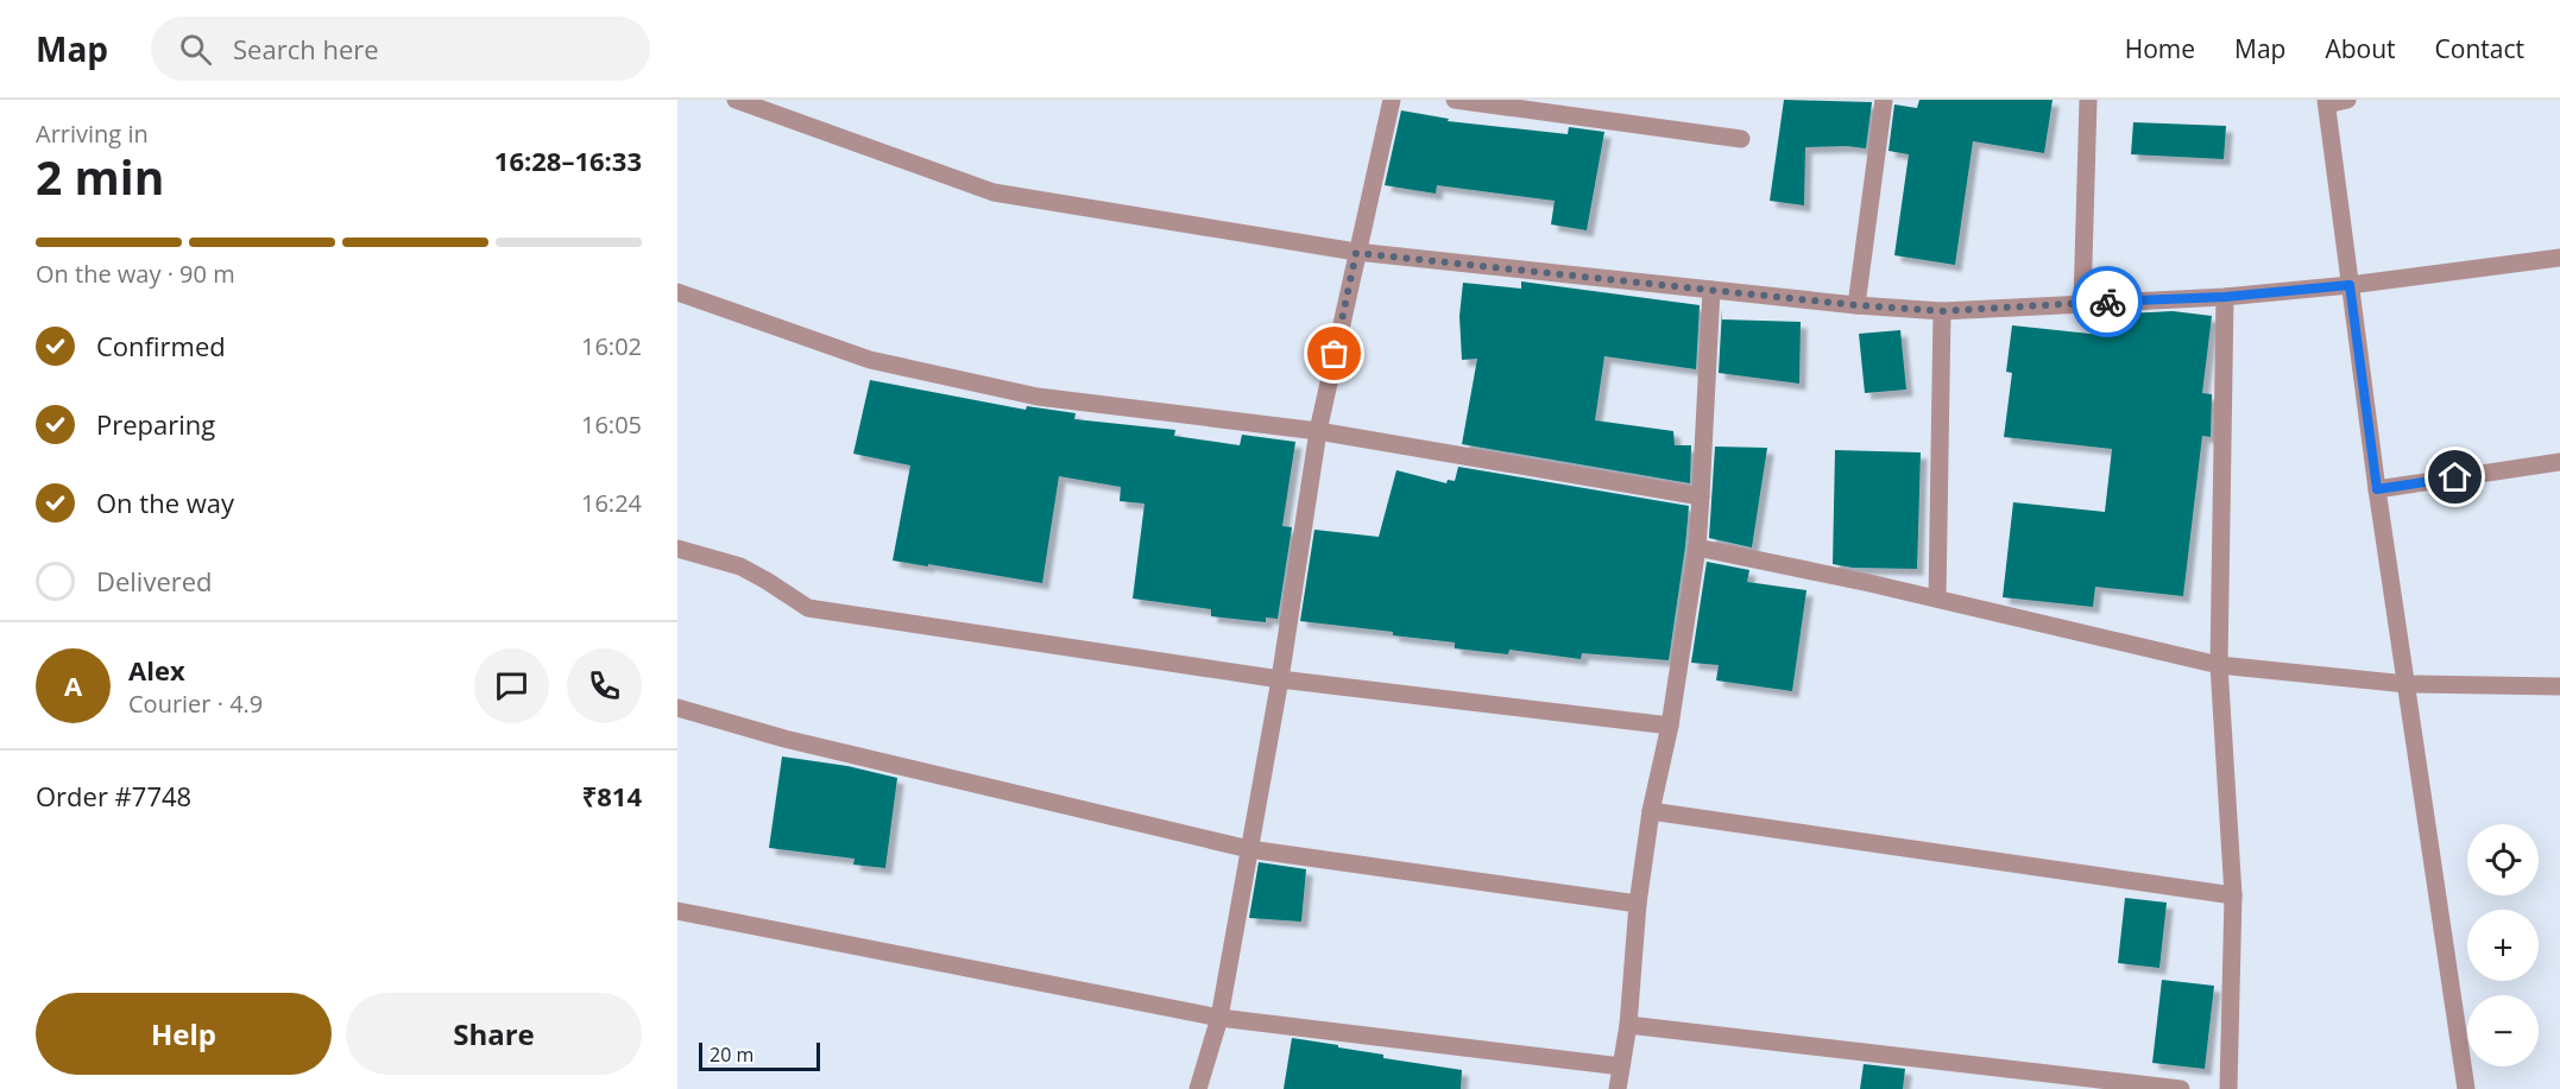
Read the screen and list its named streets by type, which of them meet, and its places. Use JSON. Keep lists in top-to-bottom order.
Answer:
{
  "scale_bar": "20 m",
  "page": {
    "header": "Map",
    "search": "Search here",
    "nav": [
      "Home",
      "Map",
      "About",
      "Contact"
    ],
    "heading": ["2 min", "Arriving in", "16:28–16:33"],
    "panel": [
      "Alex",
      "Courier · 4.9",
      "Order #7748",
      "₹814"
    ],
    "bar": "On the way · 90 m",
    "list": [
      ["Confirmed", "16:02"],
      ["Preparing", "16:05"],
      ["On the way", "16:24"],
      "Delivered"
    ],
    "round": "A",
    "map_buttons": ["+", "−"],
    "buttons": ["Help", "Share"],
    "scale": "20 m"
  }
}
